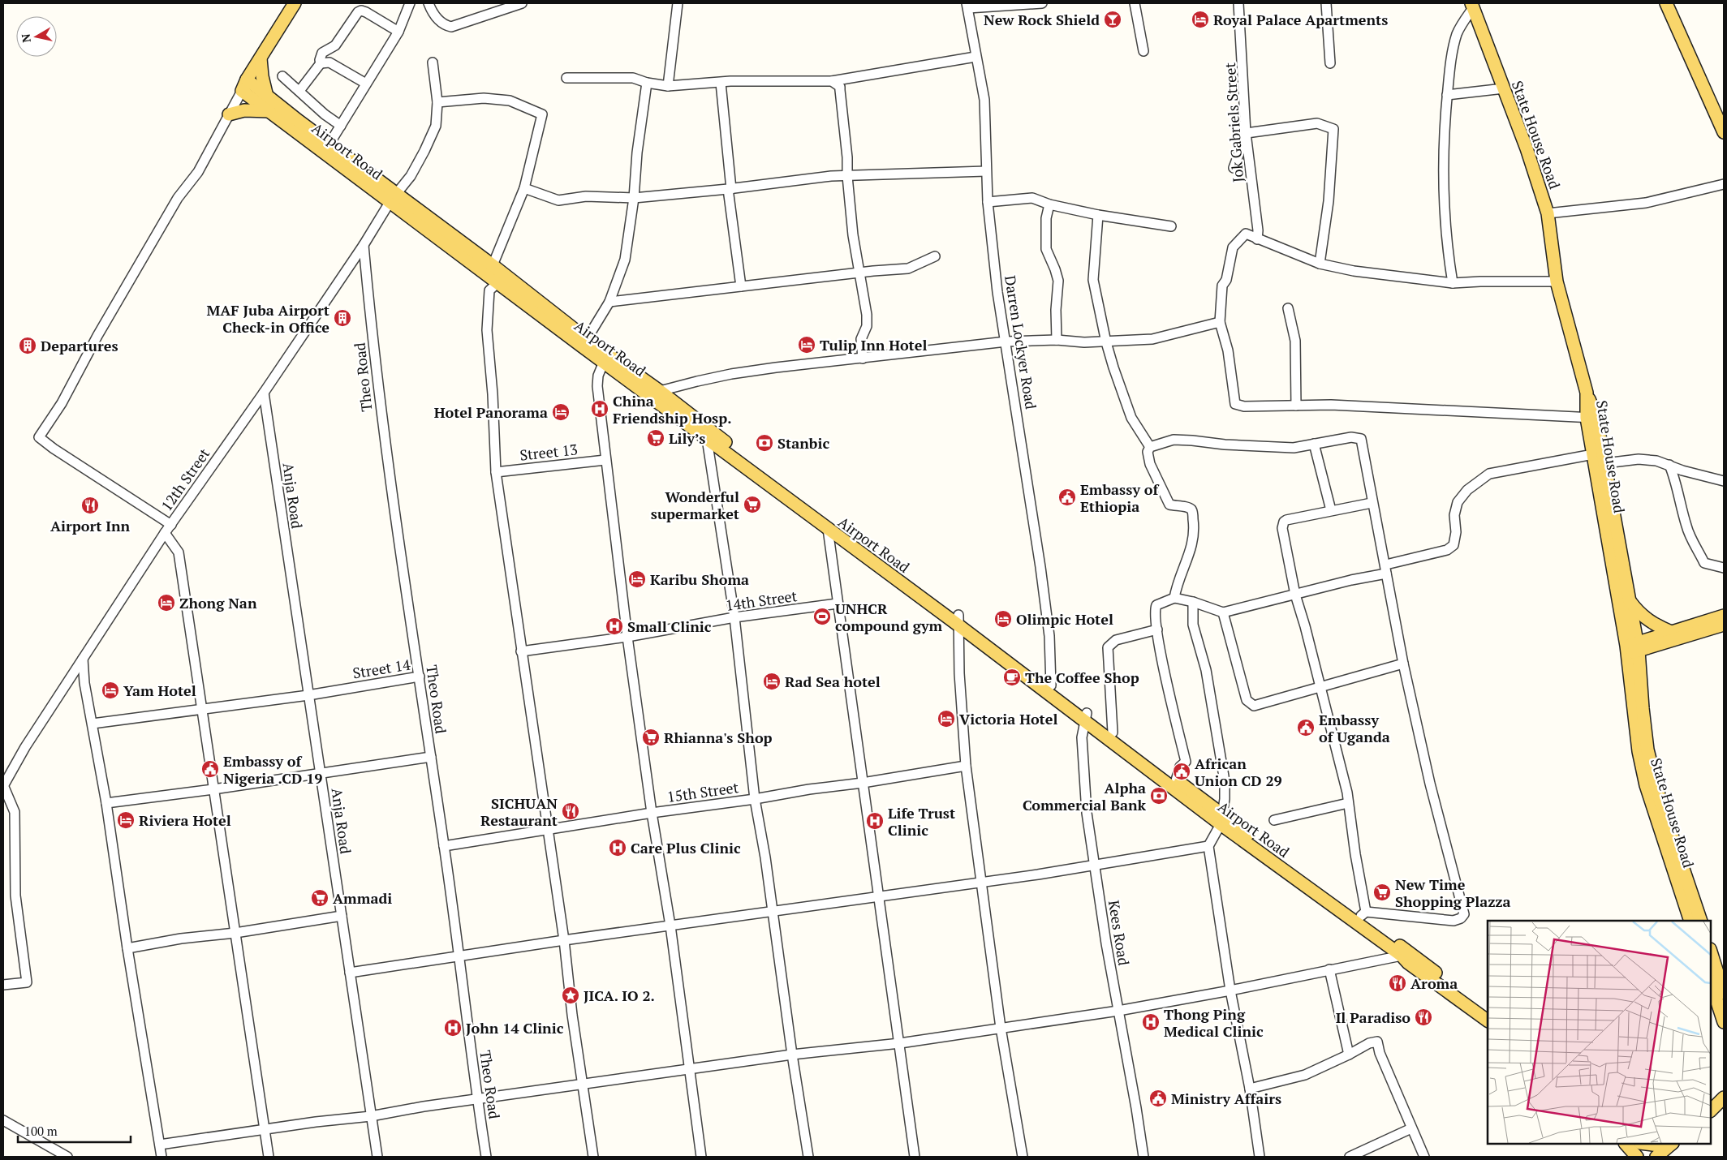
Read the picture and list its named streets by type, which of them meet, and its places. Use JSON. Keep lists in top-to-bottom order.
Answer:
{
  "streets": {
    "main road": ["State House Road", "Airport Road"],
    "street": [
      "Jok Gabriels Street",
      "Darren Lockyer Road",
      "Theo Road",
      "Street 13",
      "12th Street",
      "Anja Road",
      "14th Street",
      "Street 14",
      "15th Street",
      "Kees Road"
    ]
  },
  "crossings": [
    ["Airport Road", "Darren Lockyer Road"],
    ["Airport Road", "12th Street"],
    ["Airport Road", "Kees Road"],
    ["Theo Road", "12th Street"],
    ["Theo Road", "Street 14"],
    ["Theo Road", "15th Street"],
    ["12th Street", "Anja Road"],
    ["Anja Road", "Street 14"]
  ],
  "places": {
    "bar": ["New Rock Shield"],
    "hotel": [
      "Royal Palace Apartments",
      "Tulip Inn Hotel",
      "Hotel Panorama",
      "Karibu Shoma",
      "Zhong Nan",
      "Olimpic Hotel",
      "Rad Sea hotel",
      "Yam Hotel",
      "Victoria Hotel",
      "Riviera Hotel"
    ],
    "building": ["MAF Juba Airport Check-in Office", "Departures"],
    "hospital": [
      "China Friendship Hosp.",
      "Small Clinic",
      "Life Trust Clinic",
      "Care Plus Clinic",
      "Thong Ping Medical Clinic",
      "John 14 Clinic"
    ],
    "supermarket": [
      "Lily’s",
      "Wonderful supermarket",
      "Rhianna's Shop",
      "New Time Shopping Plazza",
      "Ammadi"
    ],
    "bank": ["Stanbic", "Alpha Commercial Bank"],
    "public building": [
      "Embassy of Ethiopia",
      "Embassy of Uganda",
      "Embassy of Nigeria .CD 19",
      "African Union CD 29",
      "Ministry Affairs"
    ],
    "restaurant": [
      "Airport Inn",
      "SICHUAN Restaurant",
      "Aroma",
      "Il Paradiso"
    ],
    "sports": ["UNHCR compound gym"],
    "cafe": ["The Coffee Shop"],
    "place": ["JICA. IO 2."]
  },
  "scale_bar": "100 m",
  "north": "left"
}
